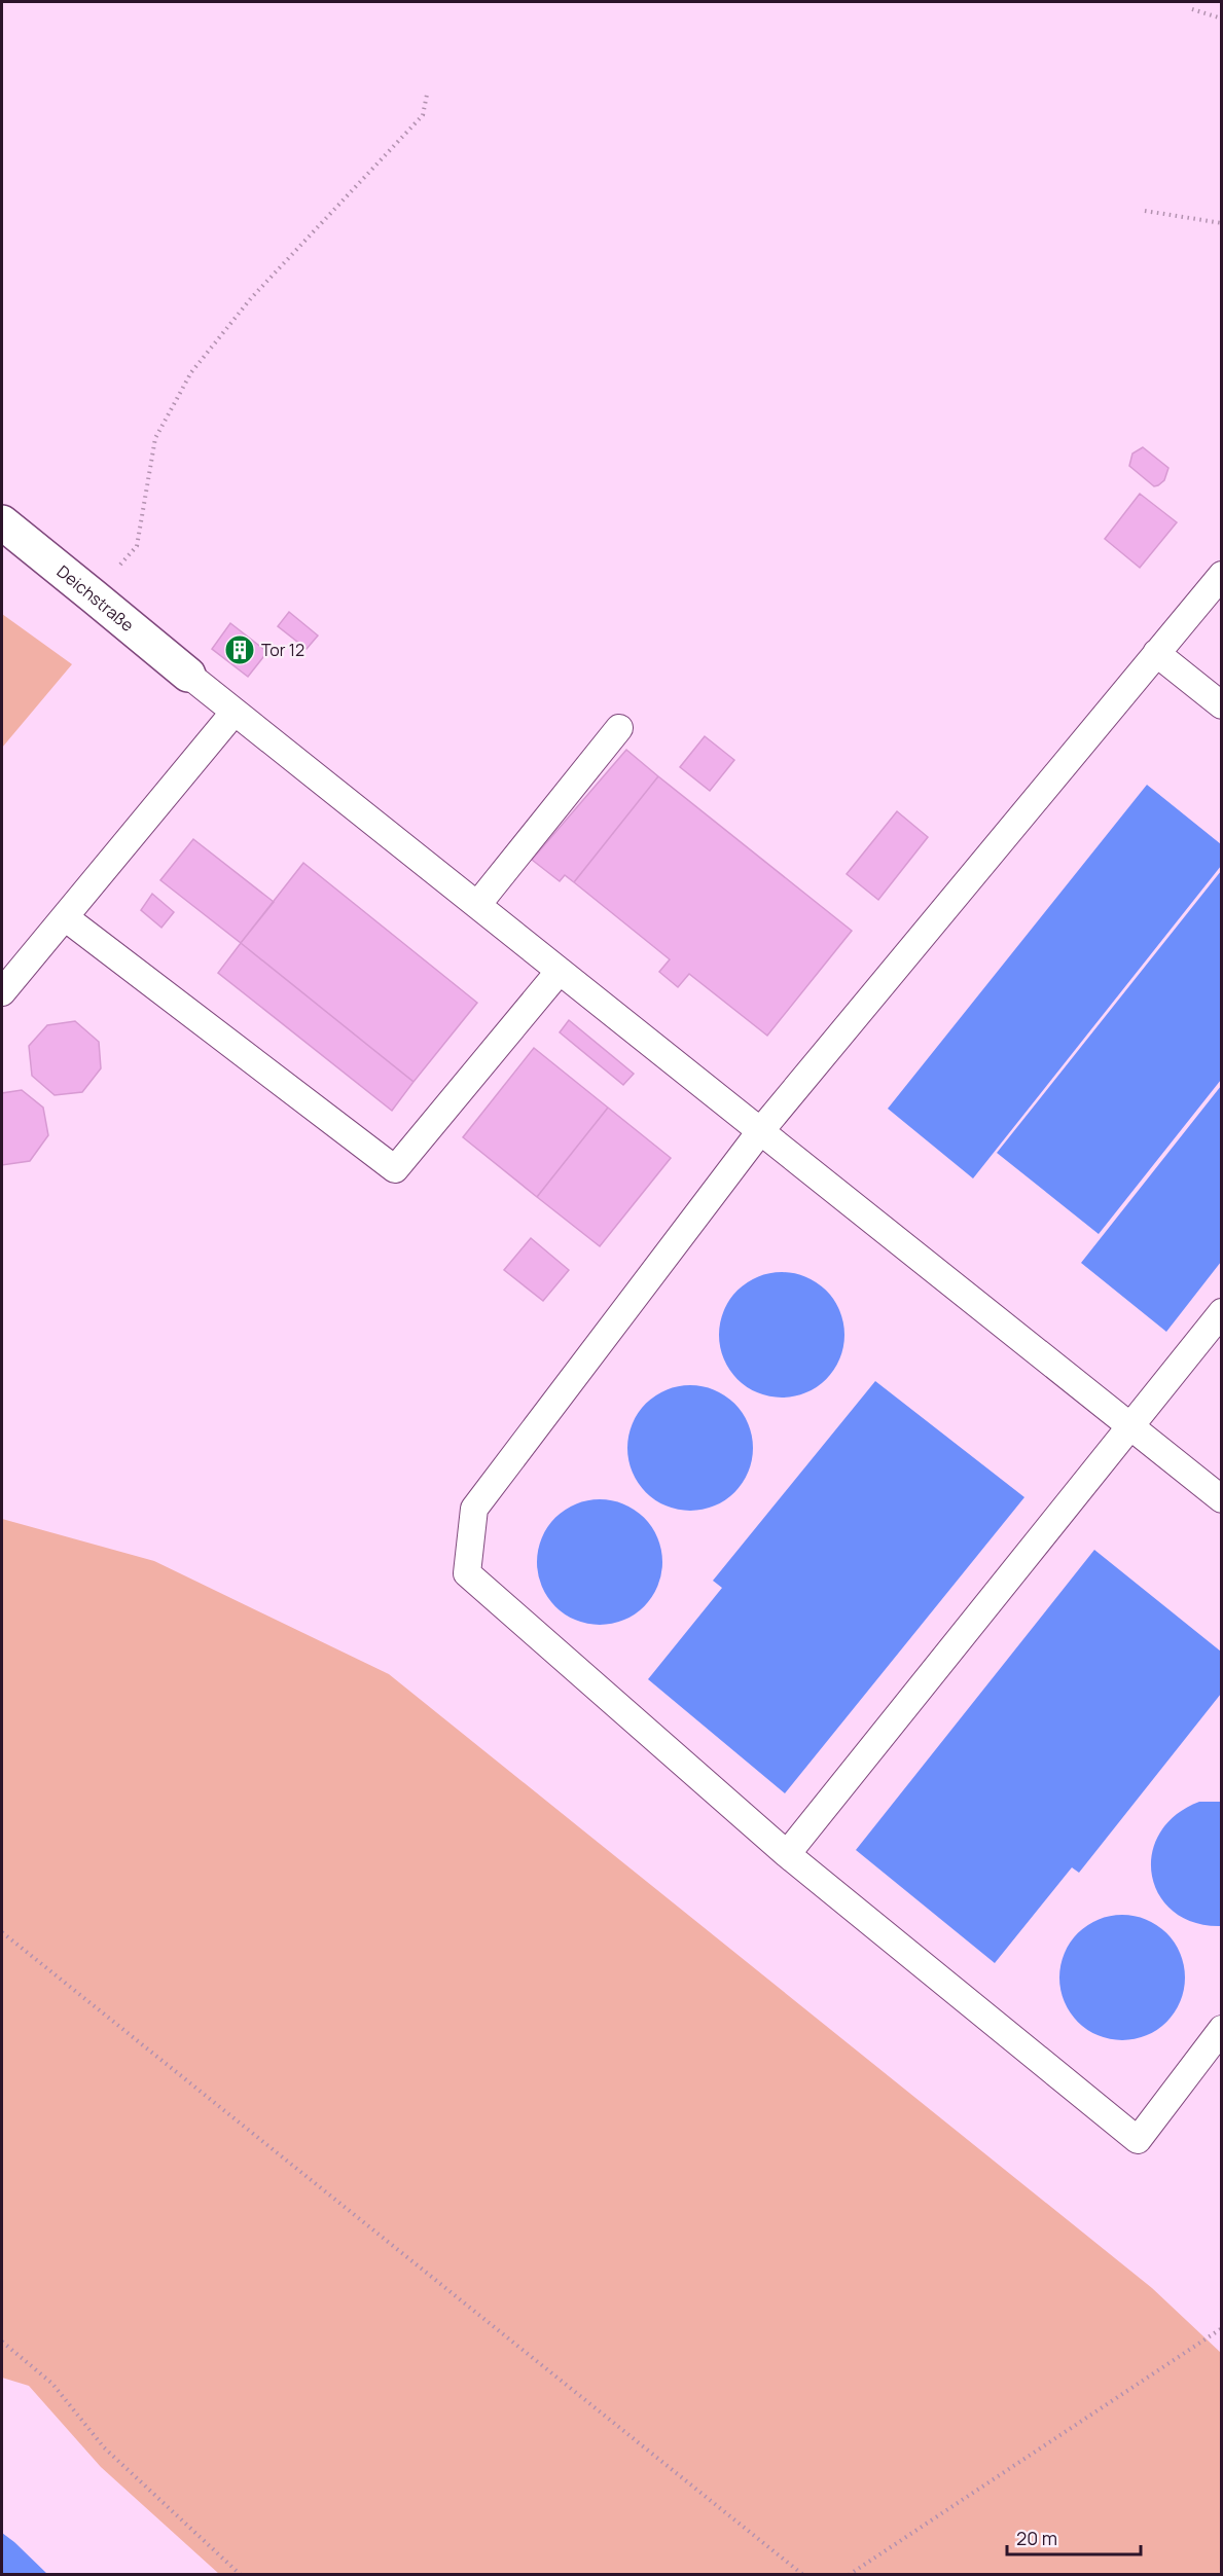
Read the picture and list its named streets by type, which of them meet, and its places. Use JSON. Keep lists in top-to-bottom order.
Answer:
{
  "streets": {
    "street": ["Deichstraße"]
  },
  "places": {
    "building": ["Tor 12"]
  },
  "scale_bar": "20 m"
}
